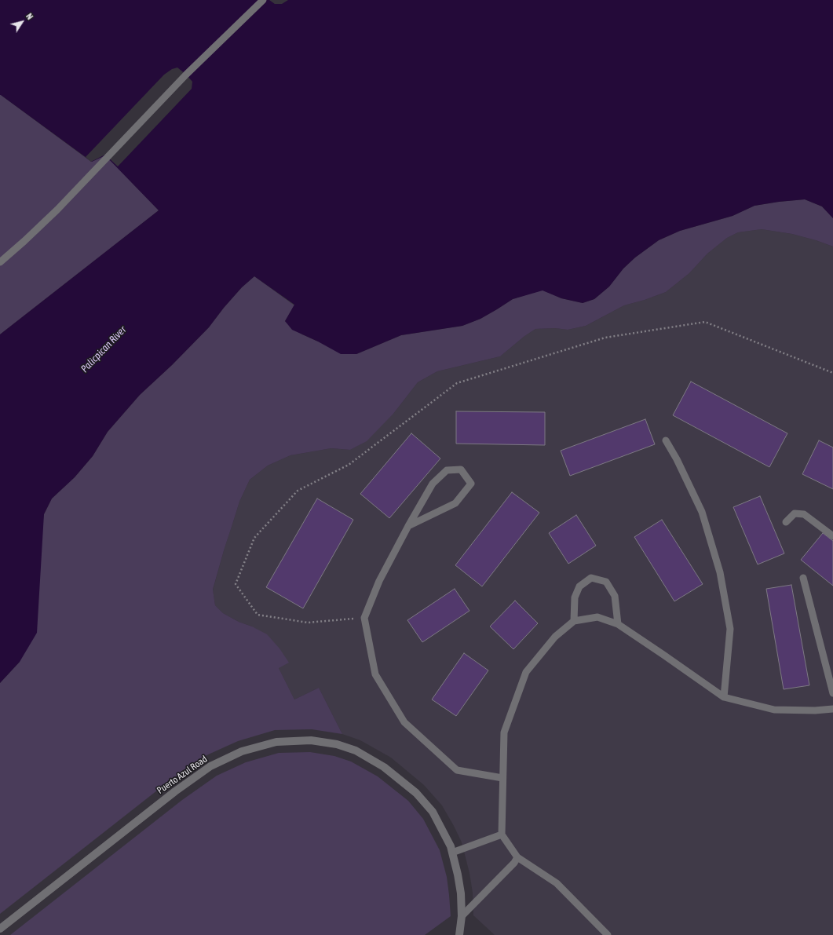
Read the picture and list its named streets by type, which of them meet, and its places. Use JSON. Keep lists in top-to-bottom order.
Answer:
{
  "streets": {
    "street": ["Puerto Azul Road"]
  },
  "water": ["Palicpican River"],
  "north": "top right"
}
